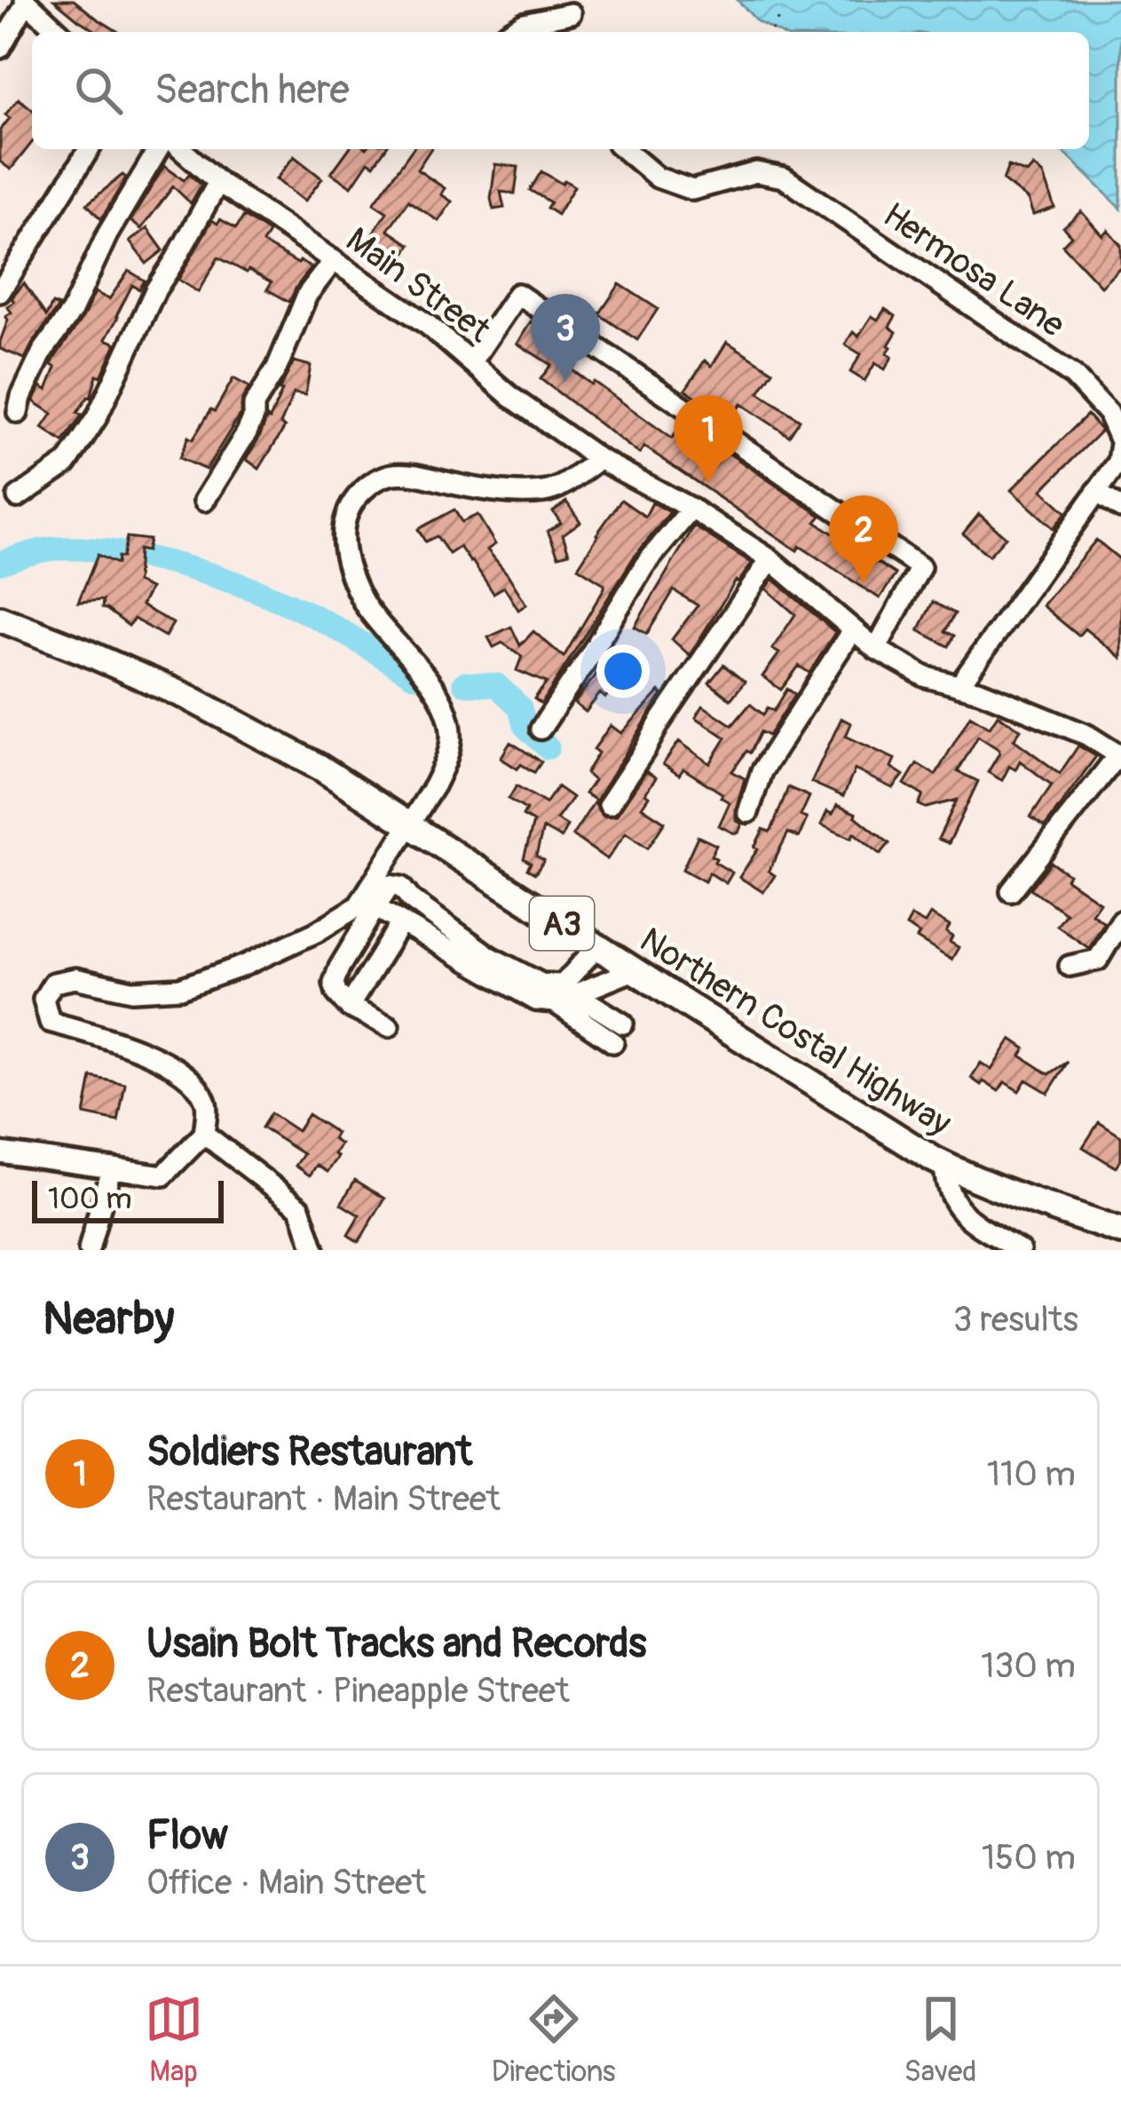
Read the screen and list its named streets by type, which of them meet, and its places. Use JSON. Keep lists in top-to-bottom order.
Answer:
{
  "streets": {
    "main road": ["A3", "Northern Costal Highway"],
    "street": ["Hermosa Lane", "Main Street"]
  },
  "crossings": [
    ["Hermosa Lane", "Main Street"]
  ],
  "scale_bar": "100 m",
  "page": {
    "search": "Search here",
    "pins": ["3", "1", "2"],
    "scale": "100 m",
    "heading": ["Nearby", "3 results"],
    "list": [
      {
        "mark": "1",
        "name": "Soldiers Restaurant",
        "note": "Restaurant · Main Street",
        "value": "110 m"
      },
      {
        "mark": "2",
        "name": "Usain Bolt Tracks and Records",
        "note": "Restaurant · Pineapple Street",
        "value": "130 m"
      },
      {
        "mark": "3",
        "name": "Flow",
        "note": "Office · Main Street",
        "value": "150 m"
      }
    ],
    "nav": ["Map", "Directions", "Saved"]
  }
}
